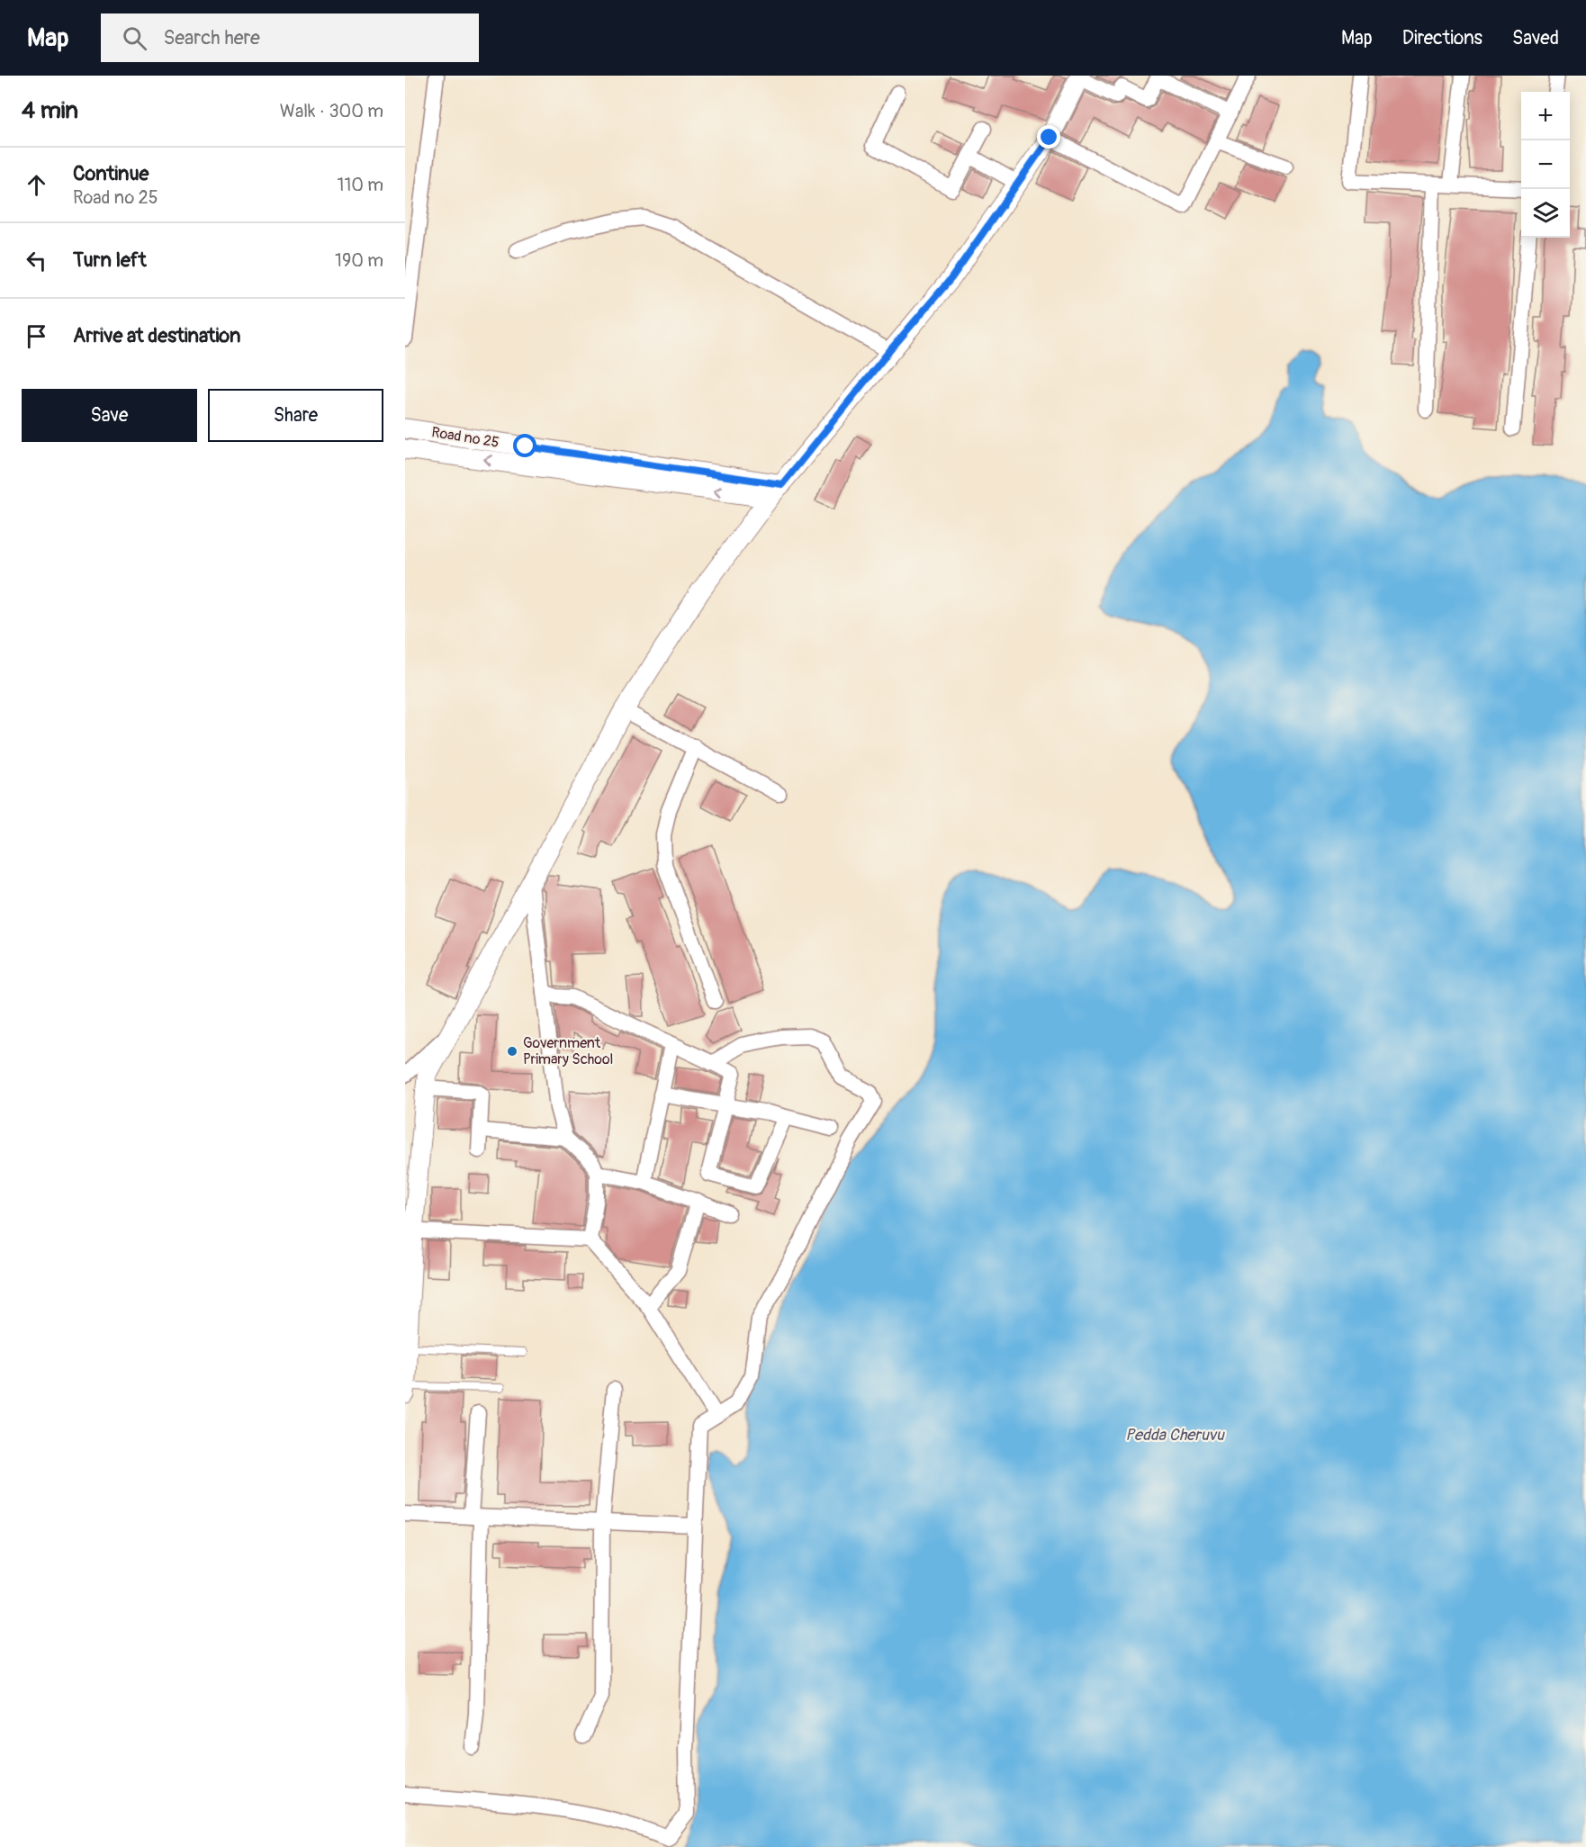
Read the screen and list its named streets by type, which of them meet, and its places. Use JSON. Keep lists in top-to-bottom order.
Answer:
{
  "streets": {
    "street": ["Road no 25"]
  },
  "water": ["Pedda Cheruvu"],
  "places": ["Government Primary School"],
  "page": {
    "header": "Map",
    "search": "Search here",
    "nav": ["Map", "Directions", "Saved"],
    "heading": ["4 min", "Walk · 300 m"],
    "map_buttons": ["+", "−"],
    "list": [
      ["Continue", "Road no 25", "110 m"],
      ["Turn left", "190 m"],
      "Arrive at destination"
    ],
    "buttons": ["Save", "Share"]
  }
}
